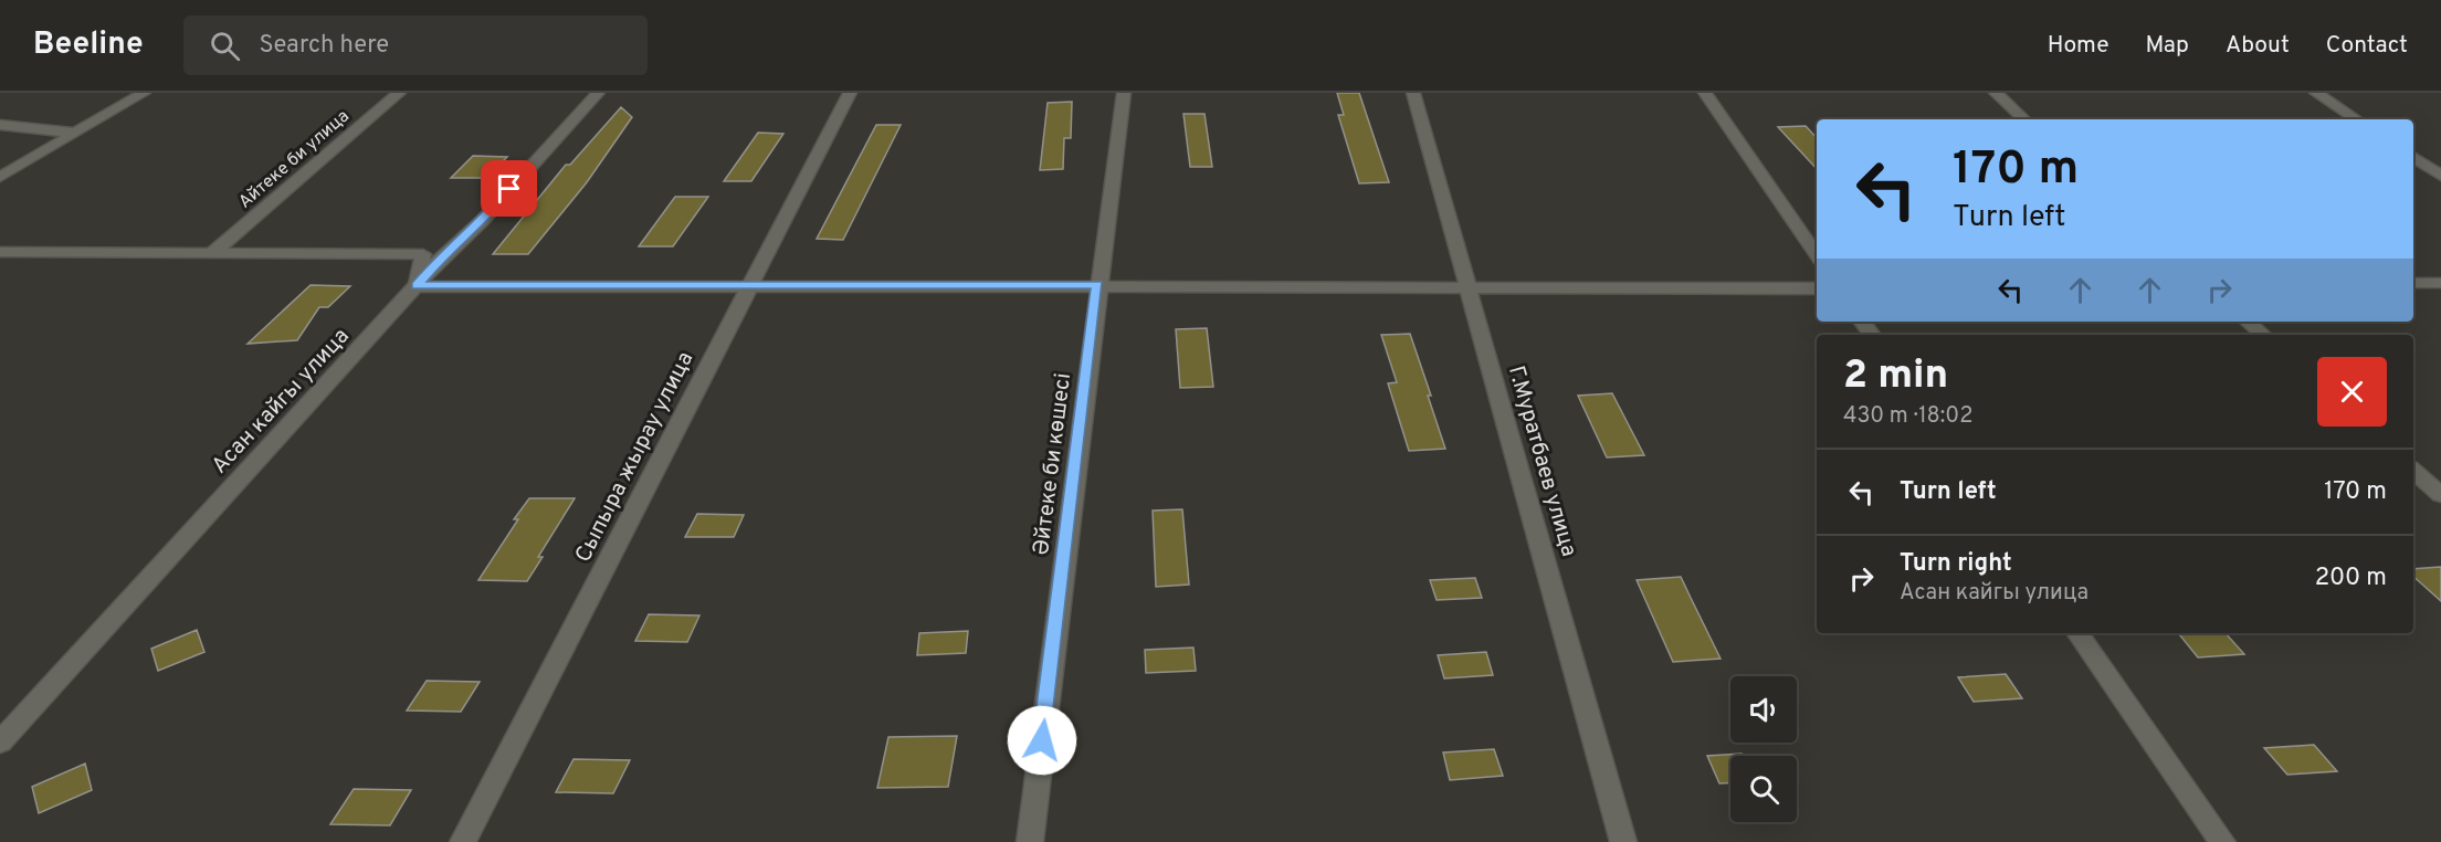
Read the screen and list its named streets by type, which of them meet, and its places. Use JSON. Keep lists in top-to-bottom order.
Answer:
{
  "streets": {
    "street": [
      "Айтеке би улица",
      "Асан кайгы улица",
      "Сыпыра жырау улица",
      "Г.Муратбаев улица",
      "Әйтеке би көшесі"
    ]
  },
  "page": {
    "header": "Beeline",
    "search": "Search here",
    "nav": [
      "Home",
      "Map",
      "About",
      "Contact"
    ],
    "turn": ["170 m", "Turn left"],
    "heading": ["2 min", "430 m · 18:02"],
    "list": [
      {
        "name": "Turn left",
        "value": "170 m"
      },
      {
        "name": "Turn right",
        "note": "Асан кайгы улица",
        "value": "200 m"
      }
    ]
  }
}
